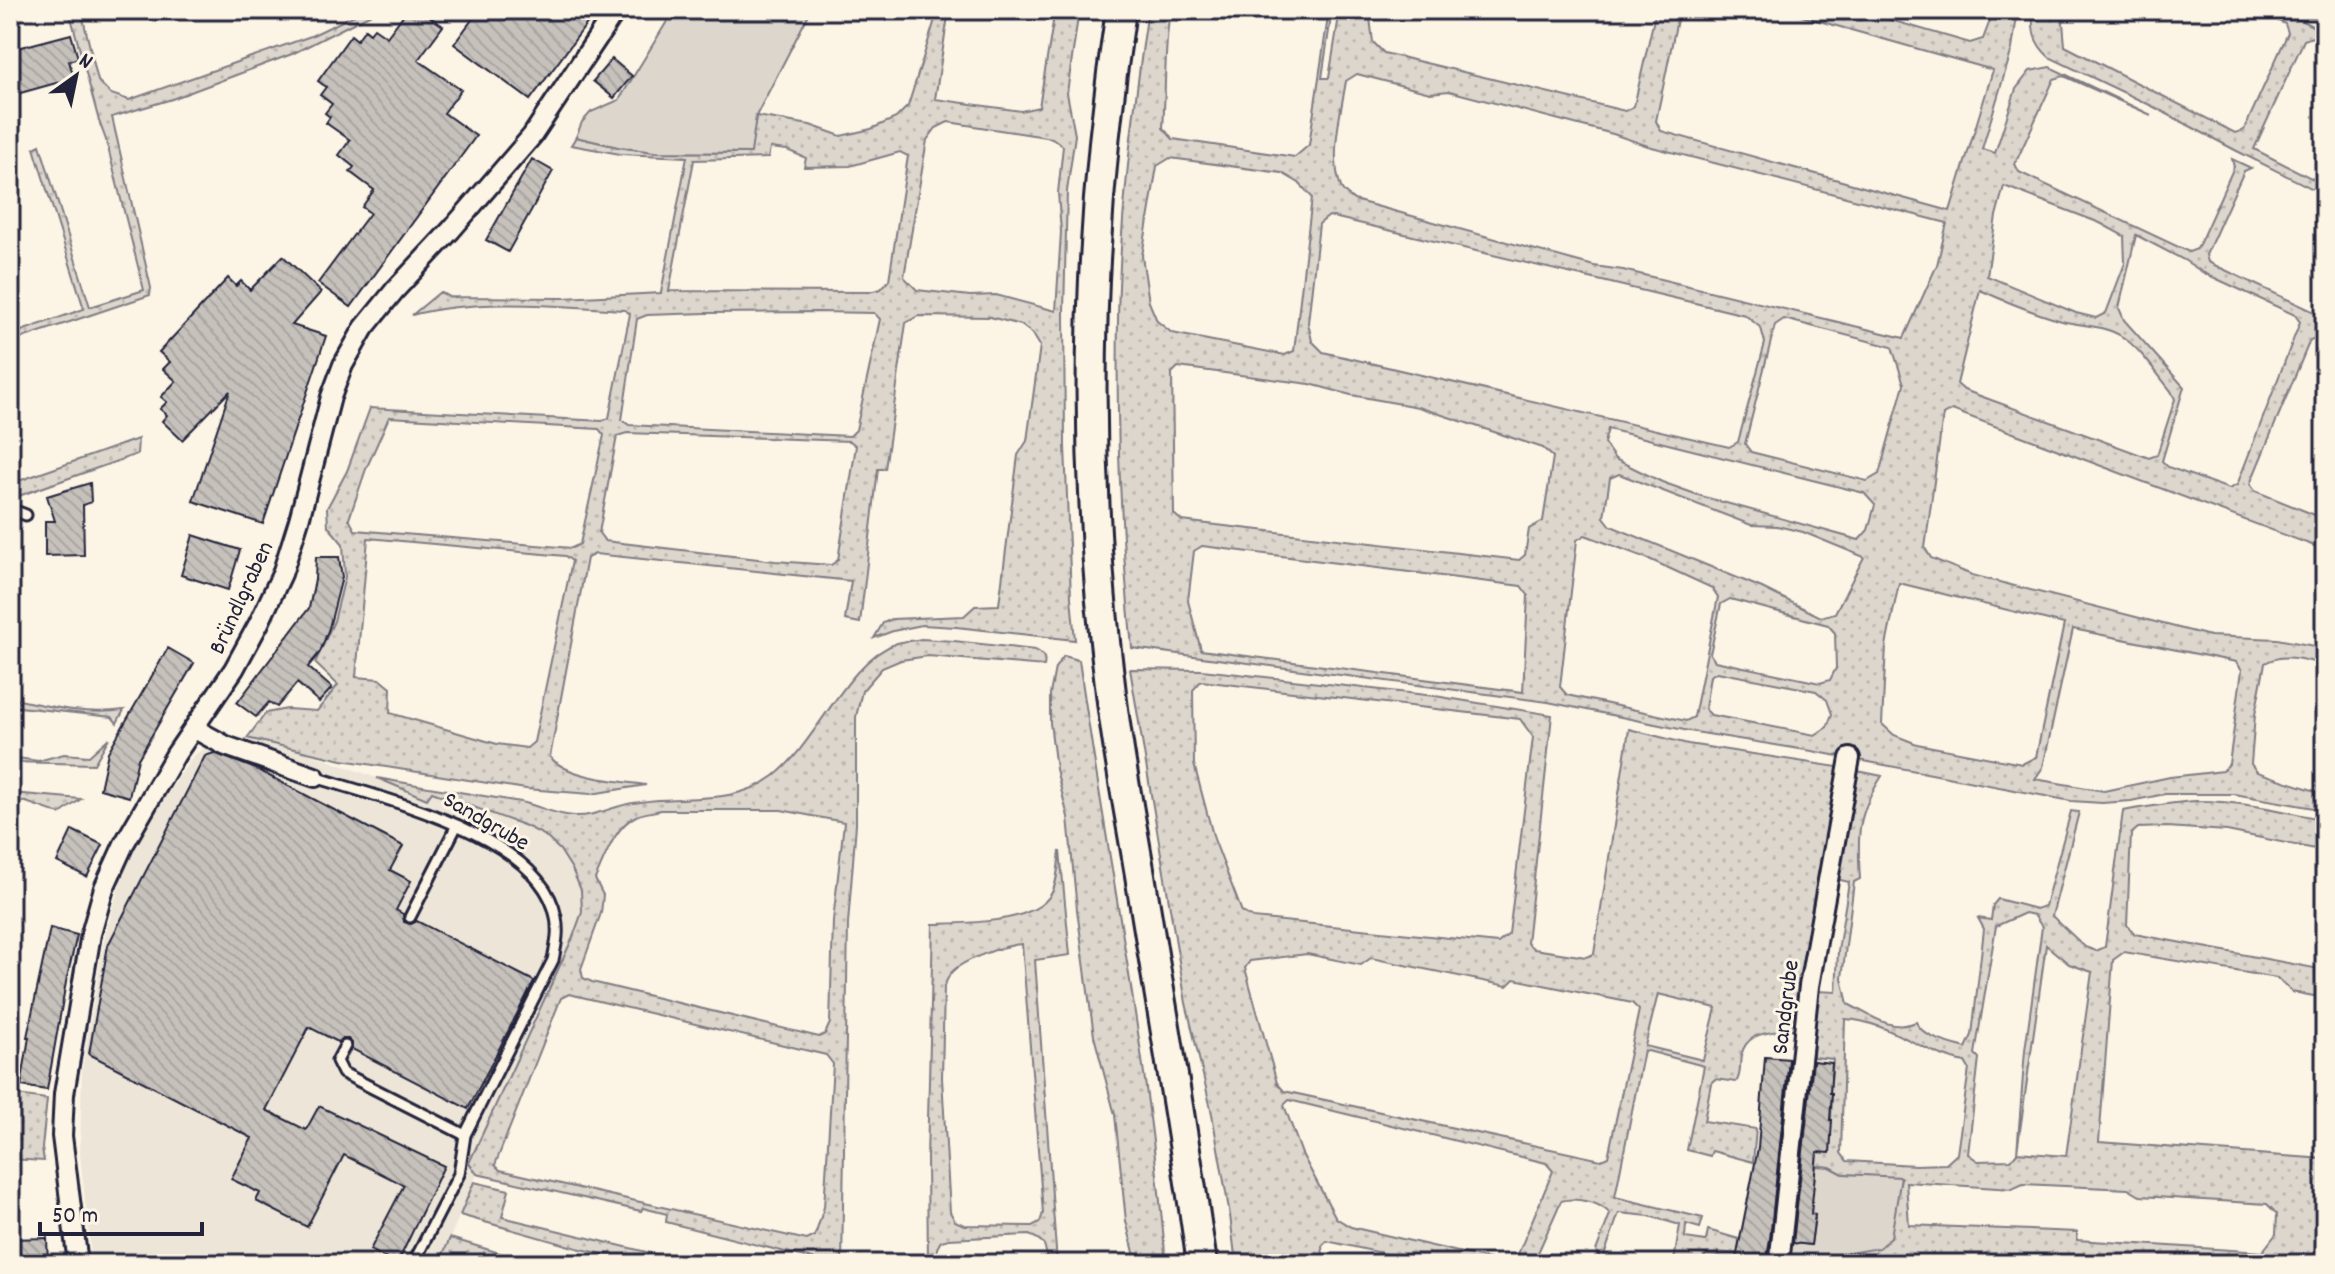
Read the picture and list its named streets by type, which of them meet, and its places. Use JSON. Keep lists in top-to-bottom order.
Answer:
{
  "streets": {
    "street": ["Bründlgraben", "Sandgrube"]
  },
  "crossings": [
    ["Bründlgraben", "Sandgrube"]
  ],
  "scale_bar": "50 m",
  "north": "top right"
}
